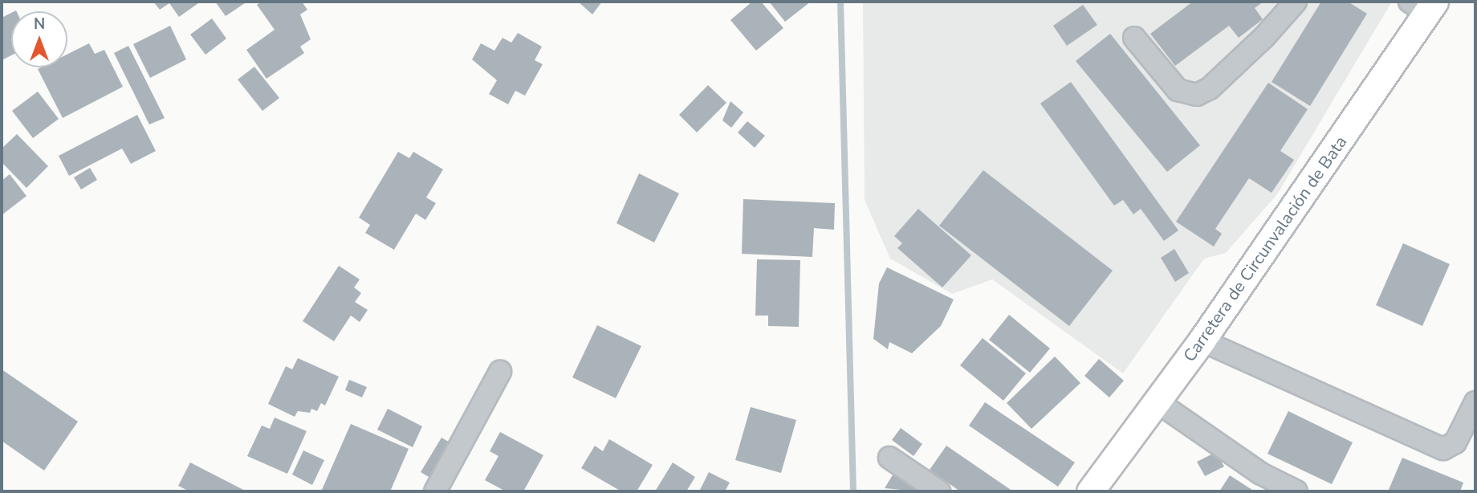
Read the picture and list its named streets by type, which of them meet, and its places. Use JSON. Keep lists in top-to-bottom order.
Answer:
{
  "streets": {
    "main road": ["Carretera de Circunvalación de Bata"]
  },
  "north": "top"
}
